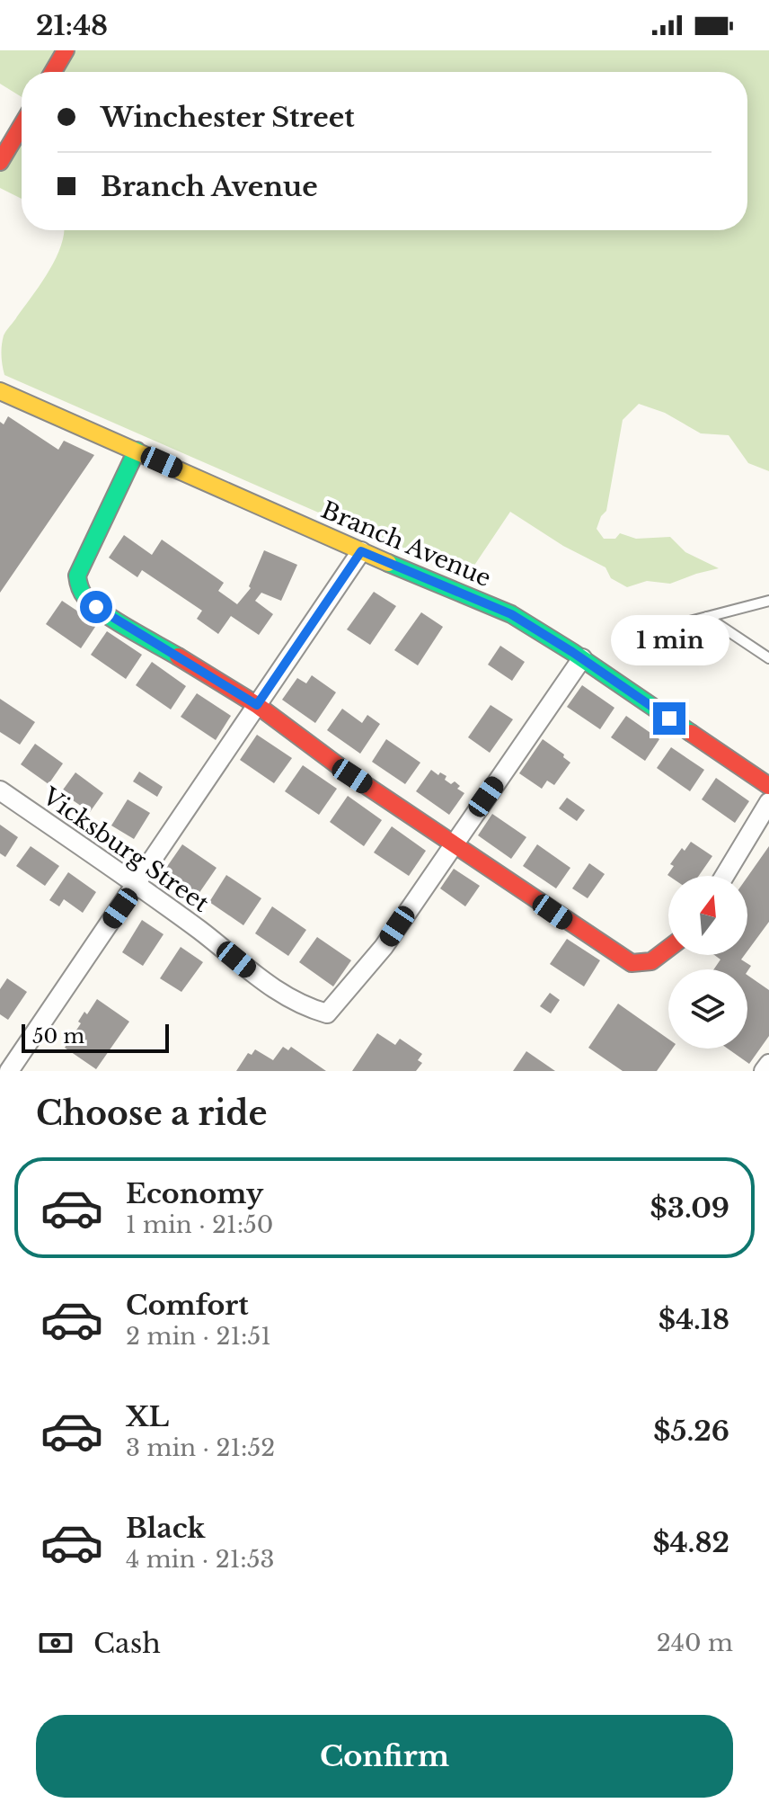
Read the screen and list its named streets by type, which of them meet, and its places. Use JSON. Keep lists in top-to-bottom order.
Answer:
{
  "streets": {
    "street": ["Branch Avenue", "Vicksburg Street"]
  },
  "scale_bar": "50 m",
  "north": "top",
  "page": {
    "status": "21:48",
    "banner": ["Winchester Street", "Branch Avenue"],
    "bubble": "1 min",
    "scale": "50 m",
    "heading": "Choose a ride",
    "list": [
      {
        "name": "Economy",
        "note": "1 min · 21:50",
        "value": "$3.09"
      },
      {
        "name": "Comfort",
        "note": "2 min · 21:51",
        "value": "$4.18"
      },
      {
        "name": "XL",
        "note": "3 min · 21:52",
        "value": "$5.26"
      },
      {
        "name": "Black",
        "note": "4 min · 21:53",
        "value": "$4.82"
      }
    ],
    "pay": ["Cash", "240 m"],
    "buttons": "Confirm"
  }
}
